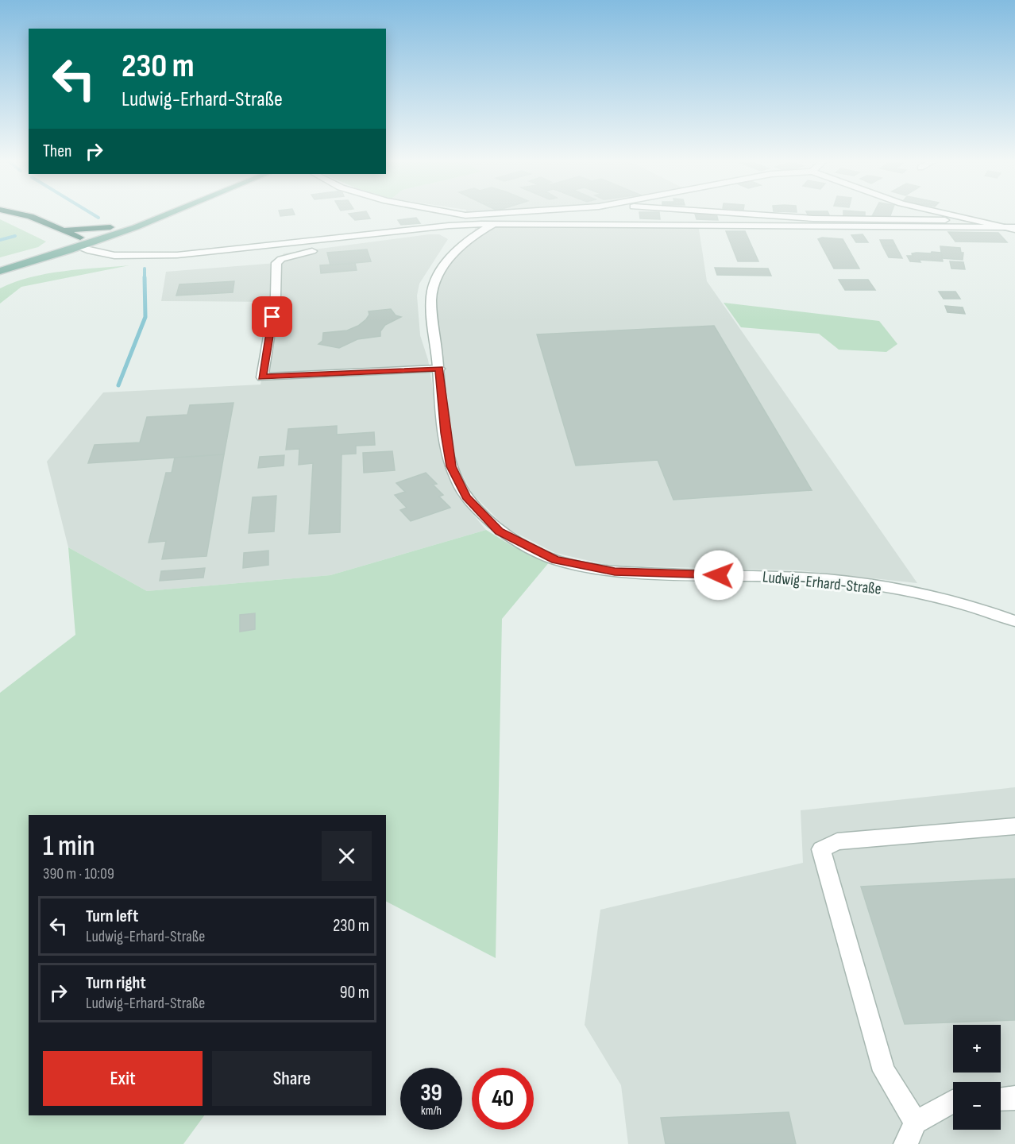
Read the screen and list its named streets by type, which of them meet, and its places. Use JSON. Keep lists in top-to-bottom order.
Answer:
{
  "streets": {
    "street": ["Ludwig-Erhard-Straße"]
  },
  "page": {
    "turn": ["230 m", "Ludwig-Erhard-Straße"],
    "then": "Then",
    "heading": ["1 min", "390 m · 10:09"],
    "list": [
      {
        "name": "Turn left",
        "note": "Ludwig-Erhard-Straße",
        "value": "230 m"
      },
      {
        "name": "Turn right",
        "note": "Ludwig-Erhard-Straße",
        "value": "90 m"
      }
    ],
    "map_buttons": ["+", "−"],
    "buttons": ["Exit", "Share"],
    "speed": "39 km/h",
    "limit": "40"
  }
}
